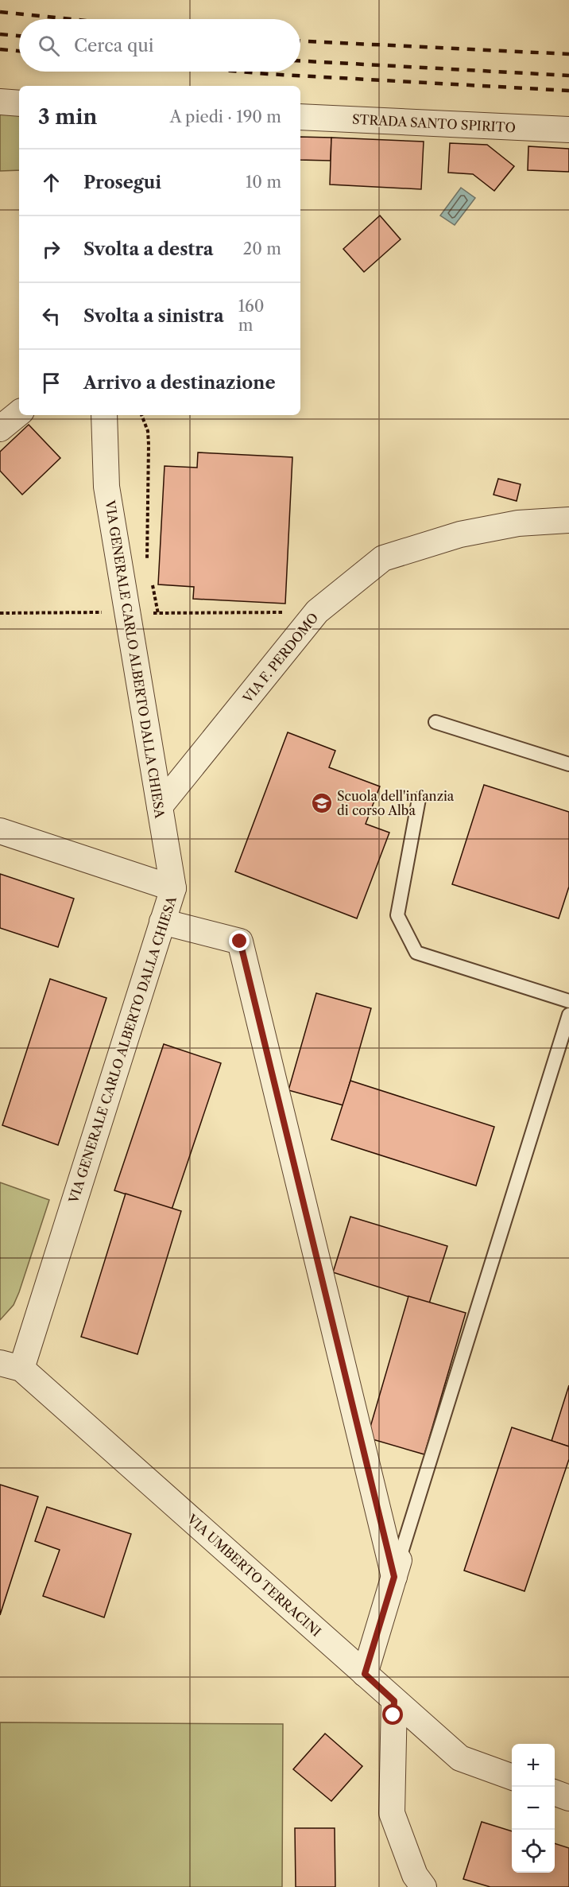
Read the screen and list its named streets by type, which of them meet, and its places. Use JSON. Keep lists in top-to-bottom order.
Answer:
{
  "streets": {
    "street": [
      "STRADA SANTO SPIRITO",
      "VIA F. PERDOMO",
      "VIA GENERALE CARLO ALBERTO DALLA CHIESA",
      "VIA UMBERTO TERRACINI"
    ]
  },
  "crossings": [
    ["VIA F. PERDOMO", "VIA GENERALE CARLO ALBERTO DALLA CHIESA"],
    ["VIA GENERALE CARLO ALBERTO DALLA CHIESA", "VIA UMBERTO TERRACINI"]
  ],
  "places": {
    "school or university": ["Scuola dell'infanzia di corso Alba"]
  },
  "page": {
    "search": "Cerca qui",
    "heading": ["3 min", "A piedi · 190 m"],
    "list": [
      ["Prosegui", "10 m"],
      ["Svolta a destra", "20 m"],
      ["Svolta a sinistra", "160 m"],
      "Arrivo a destinazione"
    ],
    "map_buttons": ["+", "−"]
  }
}
